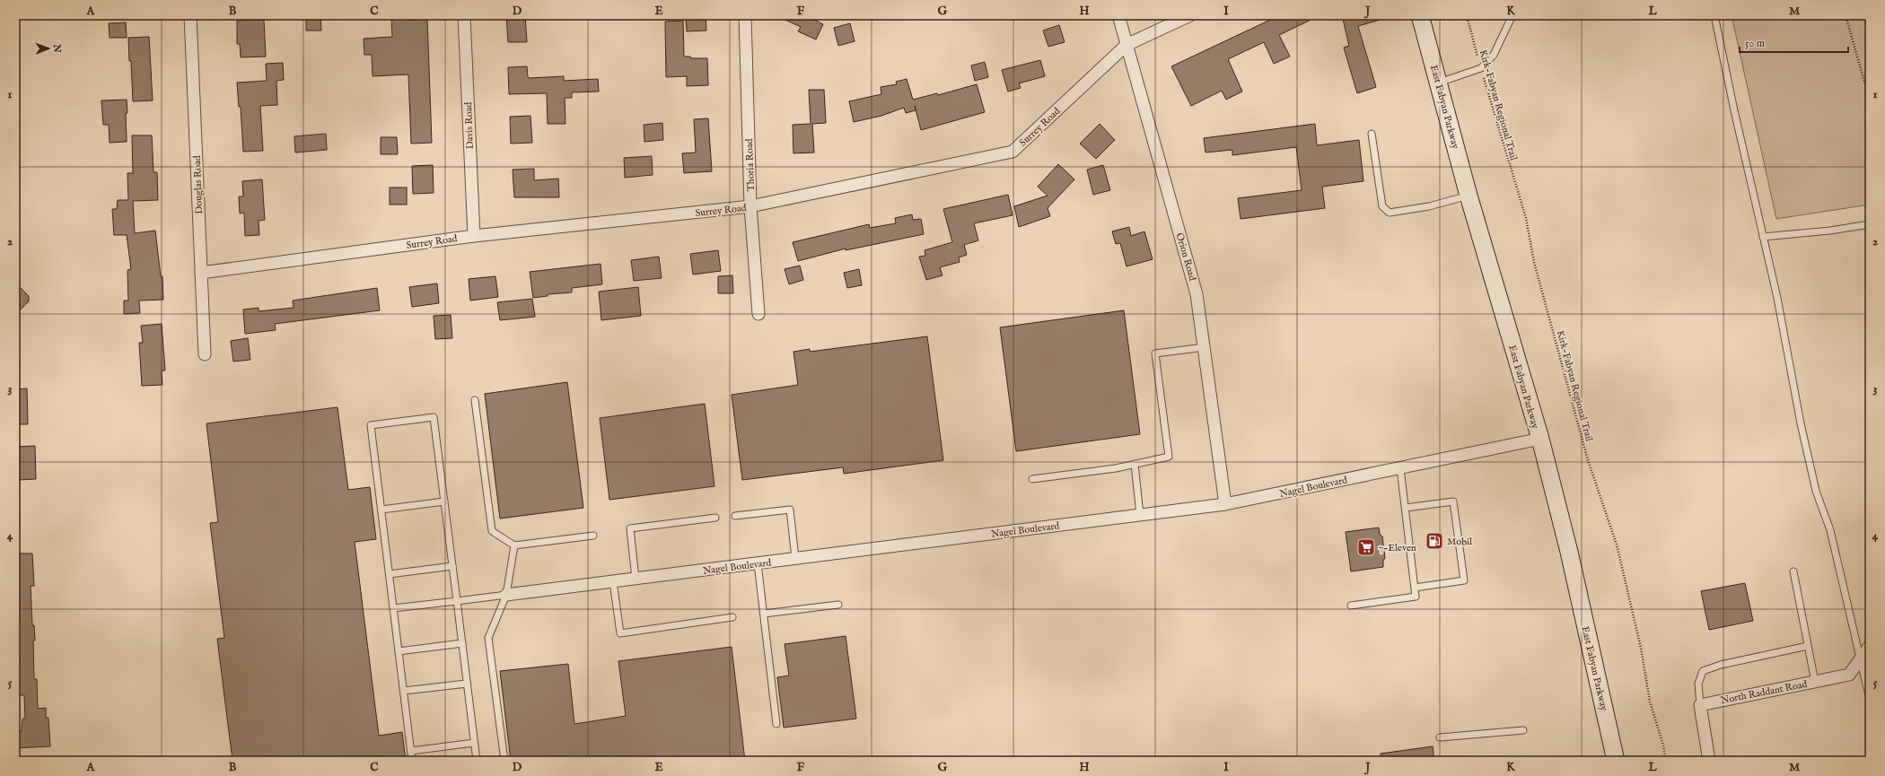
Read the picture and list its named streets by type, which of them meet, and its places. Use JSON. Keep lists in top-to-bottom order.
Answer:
{
  "streets": {
    "main road": ["East Fabyan Parkway"],
    "street": [
      "Davis Road",
      "Surrey Road",
      "Thoria Road",
      "Douglas Road",
      "Orion Road",
      "Nagel Boulevard",
      "North Raddant Road"
    ],
    "path": ["Kirk-Fabyan Regional Trail"]
  },
  "crossings": [
    ["East Fabyan Parkway", "Nagel Boulevard"],
    ["Davis Road", "Surrey Road"],
    ["Surrey Road", "Thoria Road"],
    ["Surrey Road", "Douglas Road"],
    ["Surrey Road", "Orion Road"],
    ["Orion Road", "Nagel Boulevard"]
  ],
  "places": {
    "fuel station": ["Mobil"],
    "supermarket": ["7-Eleven"]
  },
  "scale_bar": "50 m",
  "north": "right",
  "grid": {
    "columns": [
      "A",
      "B",
      "C",
      "D",
      "E",
      "F",
      "G",
      "H",
      "I",
      "J",
      "K",
      "L",
      "M"
    ],
    "rows": [
      "1",
      "2",
      "3",
      "4",
      "5"
    ]
  }
}
